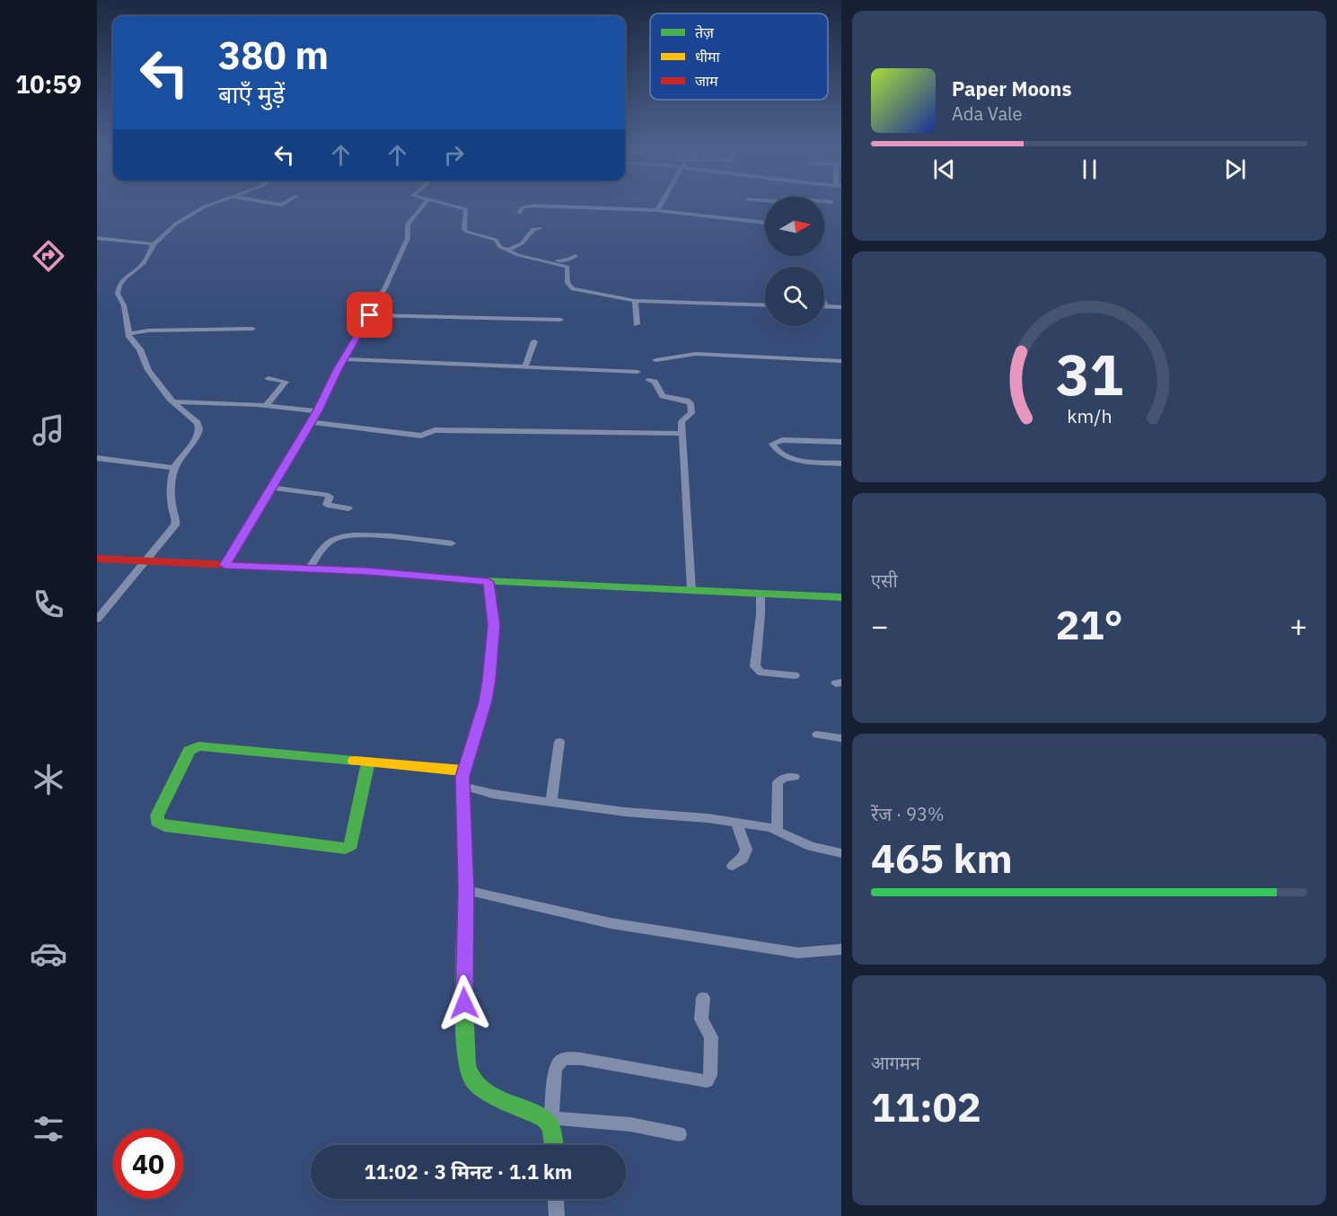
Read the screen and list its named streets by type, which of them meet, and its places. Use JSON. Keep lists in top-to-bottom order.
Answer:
{
  "legend": ["तेज़", "धीमा", "जाम"],
  "north": "right",
  "page": {
    "tabs": "10:59",
    "turn": ["380 m", "बाएँ मुड़ें"],
    "song": ["Paper Moons", "Ada Vale"],
    "tile": [
      "एसी",
      ["रेंज · 93%", "465 km"],
      ["आगमन", "11:02"]
    ],
    "heat": ["−", "21°", "+"],
    "limit": "40",
    "trip": "11:02 · 3 मिनट · 1.1 km",
    "gauge": ["31", "km/h"]
  }
}
